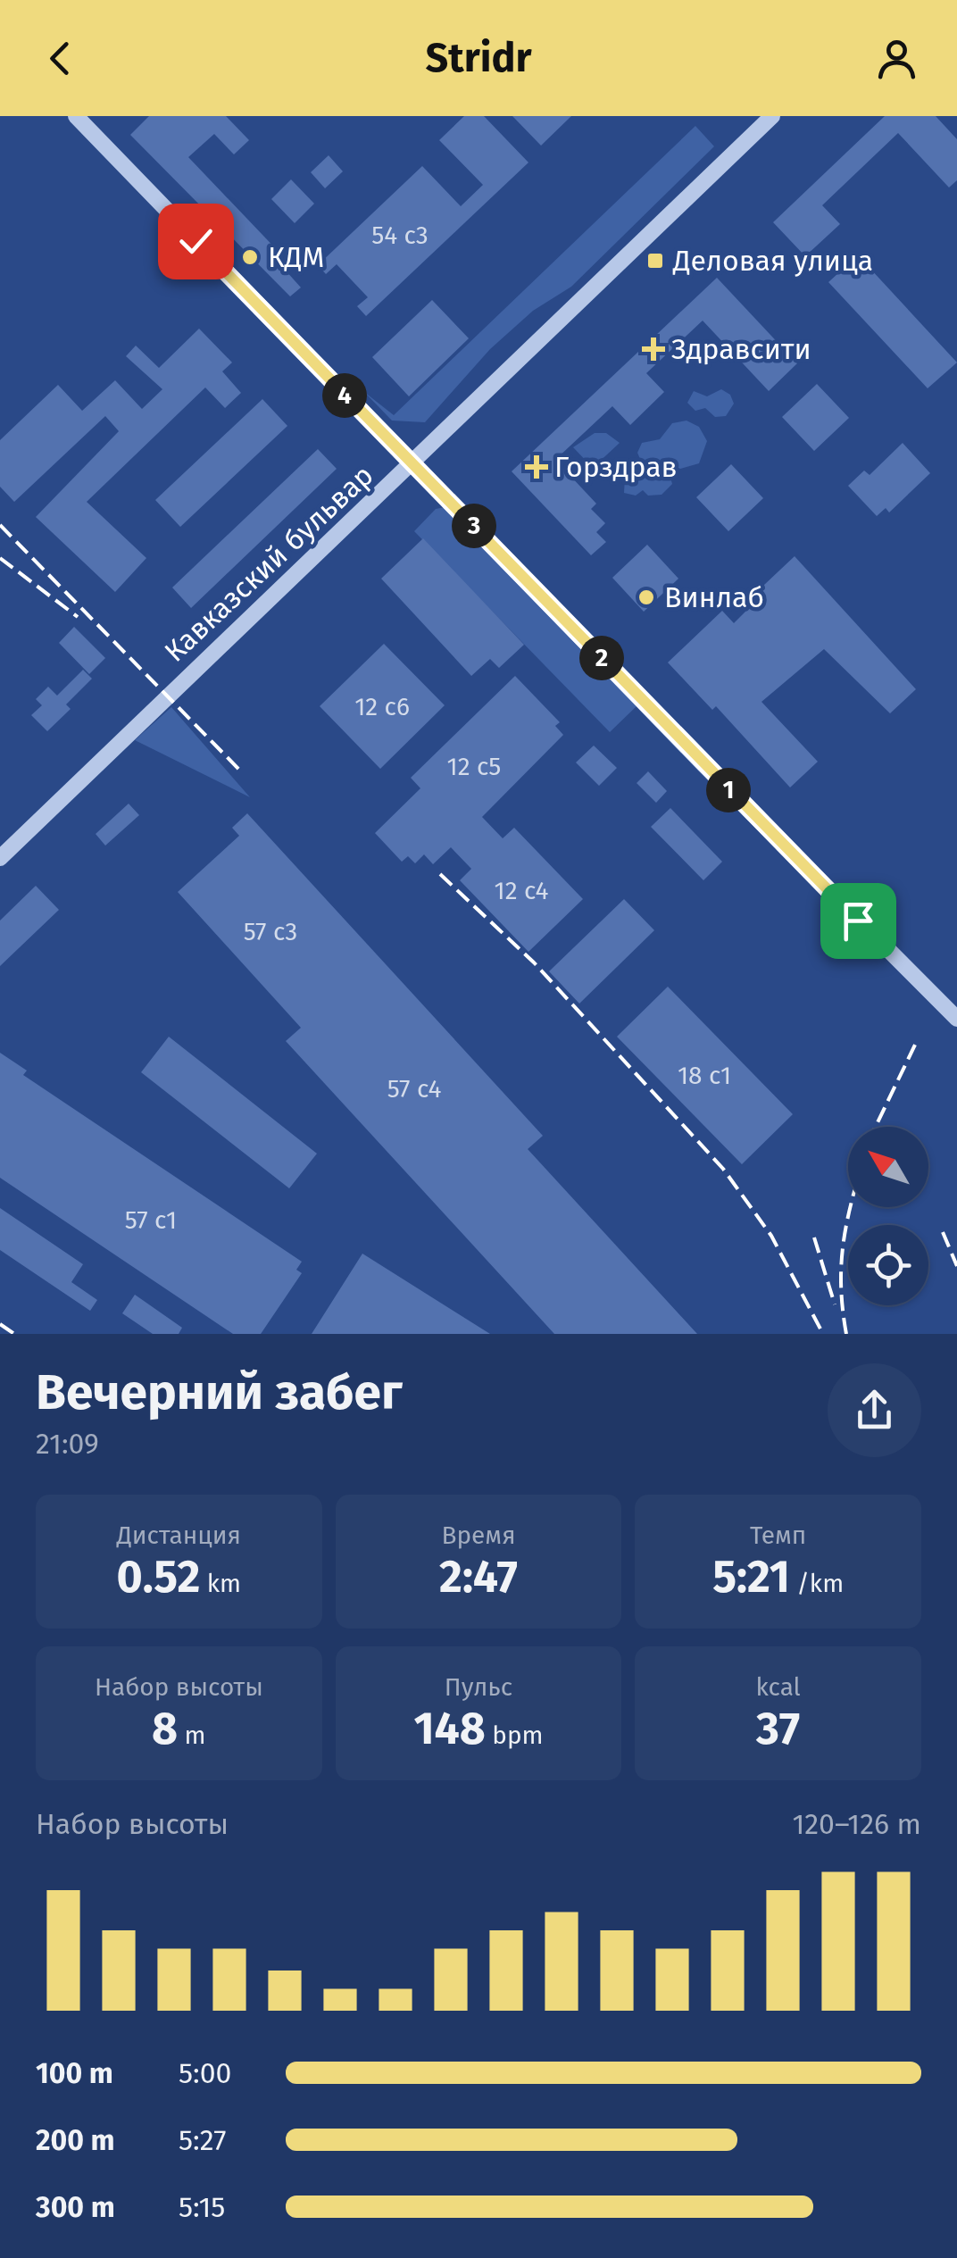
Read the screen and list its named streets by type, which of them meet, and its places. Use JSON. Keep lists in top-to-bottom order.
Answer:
{
  "streets": {
    "street": ["Кавказский бульвар"]
  },
  "places": {
    "other": ["КДМ", "Винлаб"],
    "transit": ["Деловая улица"],
    "health": ["Здравсити", "Горздрав"]
  },
  "house_numbers": [
    "54 с3",
    "12 с6",
    "12 с5",
    "12 с4",
    "57 с3",
    "18 с1",
    "57 с4",
    "57 с1"
  ],
  "north": "top left",
  "page": {
    "header": "Stridr",
    "pins": [
      "4",
      "3",
      "2",
      "1"
    ],
    "heading": ["Вечерний забег", "21:09"],
    "stats": [
      ["Дистанция", "0.52 km"],
      ["Время", "2:47"],
      ["Темп", "5:21 /km"],
      ["Набор высоты", "8 m"],
      ["Пульс", "148 bpm"],
      ["kcal", "37"]
    ],
    "chart": ["Набор высоты", "120–126 m"],
    "list": [
      {
        "name": "100 m",
        "note": "5:00"
      },
      {
        "name": "200 m",
        "note": "5:27"
      },
      {
        "name": "300 m",
        "note": "5:15"
      }
    ]
  }
}
